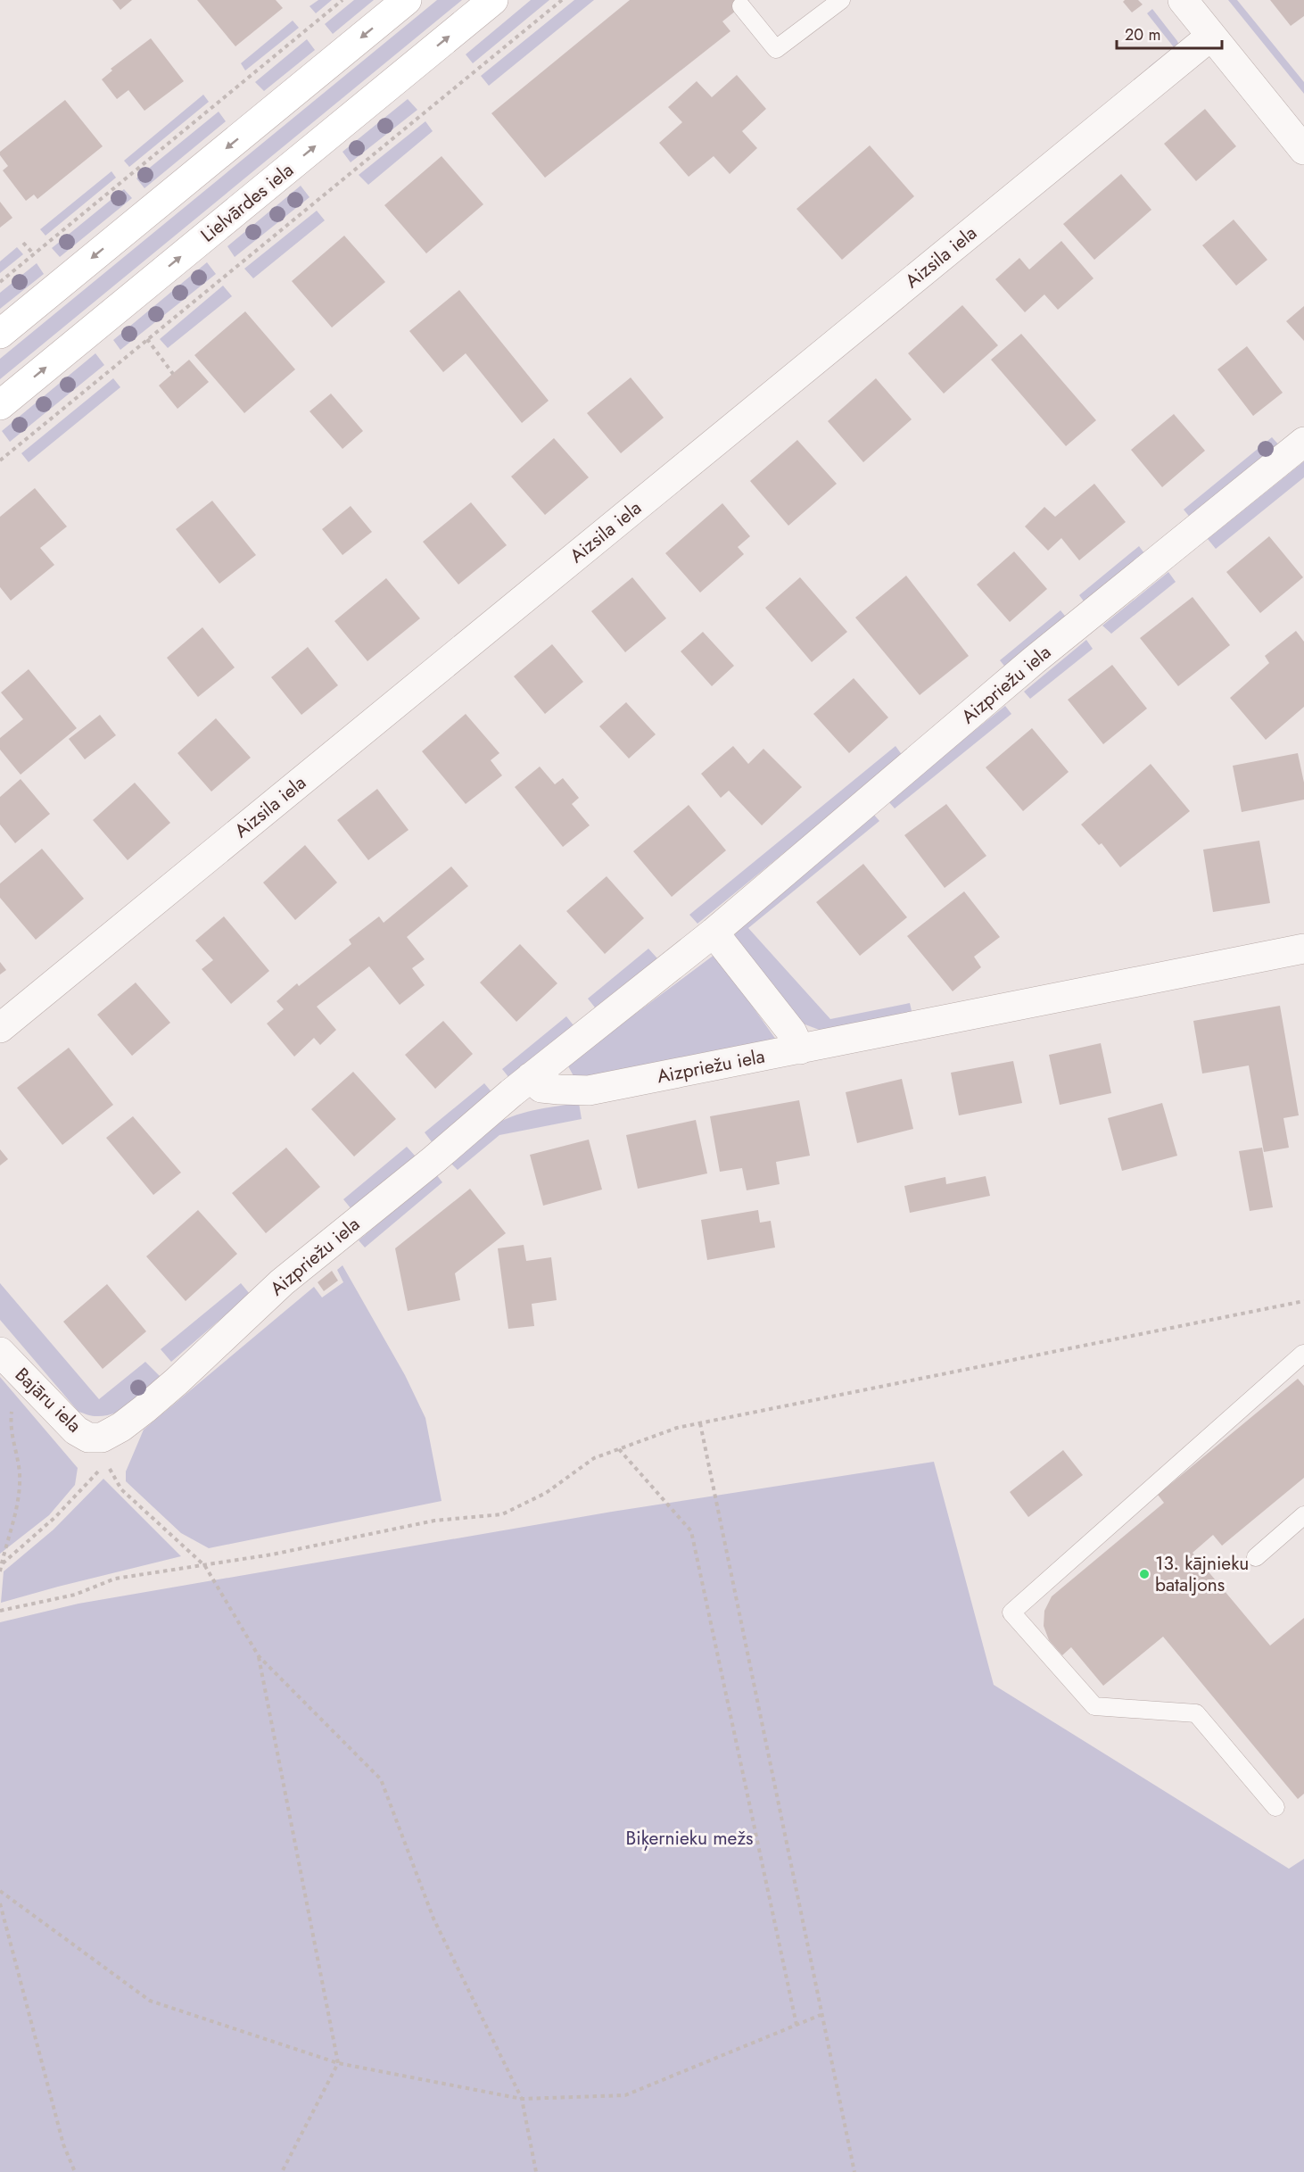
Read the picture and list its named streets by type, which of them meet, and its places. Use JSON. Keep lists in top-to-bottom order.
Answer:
{
  "streets": {
    "main road": ["Lielvārdes iela"],
    "street": ["Aizsila iela", "Aizpriežu iela", "Bajāru iela"]
  },
  "crossings": [
    ["Aizpriežu iela", "Bajāru iela"]
  ],
  "parks": ["Biķernieku mežs"],
  "places": ["13. kājnieku bataljons"],
  "scale_bar": "20 m"
}
